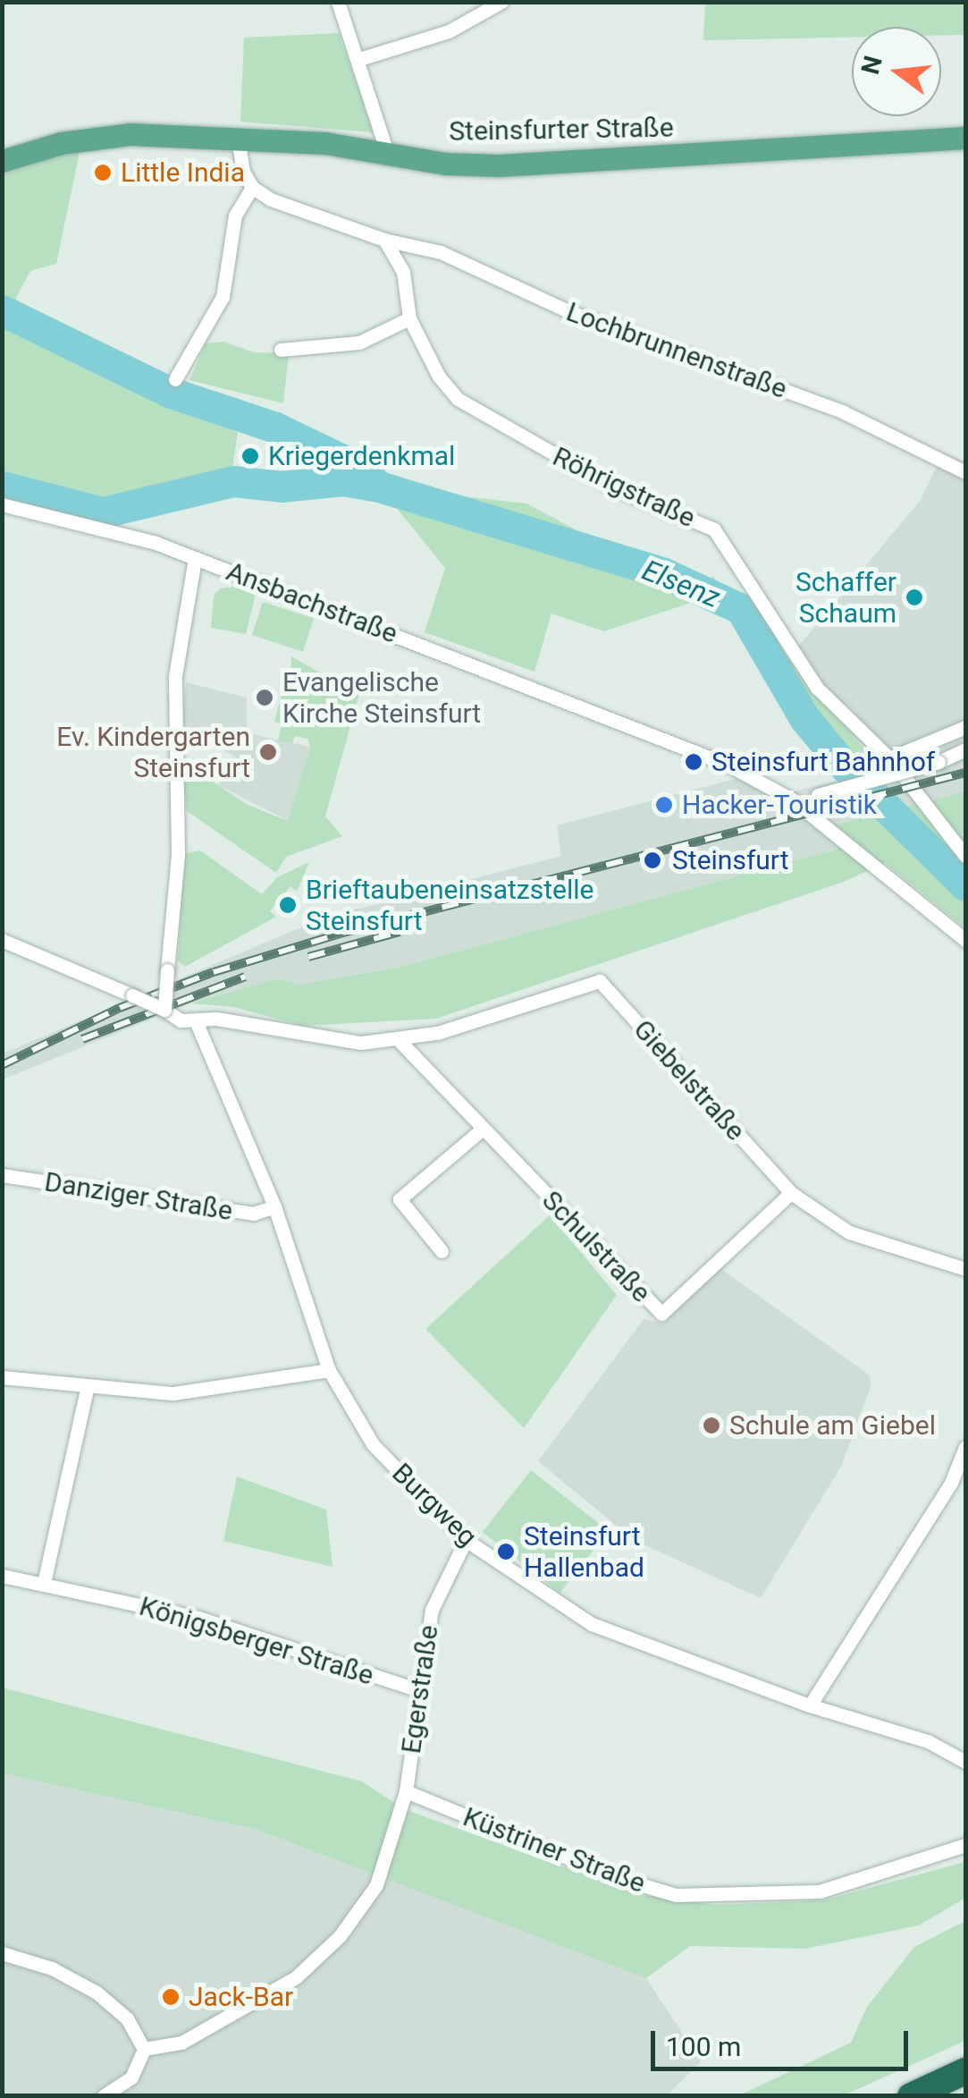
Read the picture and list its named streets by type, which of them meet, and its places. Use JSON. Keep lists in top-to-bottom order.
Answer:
{
  "streets": {
    "main road": ["Steinsfurter Straße"],
    "street": [
      "Lochbrunnenstraße",
      "Röhrigstraße",
      "Ansbachstraße",
      "Giebelstraße",
      "Danziger Straße",
      "Schulstraße",
      "Burgweg",
      "Königsberger Straße",
      "Egerstraße",
      "Küstriner Straße"
    ]
  },
  "crossings": [
    ["Lochbrunnenstraße", "Röhrigstraße"],
    ["Giebelstraße", "Schulstraße"],
    ["Danziger Straße", "Burgweg"],
    ["Burgweg", "Egerstraße"],
    ["Königsberger Straße", "Egerstraße"],
    ["Egerstraße", "Küstriner Straße"]
  ],
  "water": ["Elsenz"],
  "places": [
    "Little India",
    "Kriegerdenkmal",
    "Schaffer Schaum",
    "Evangelische Kirche Steinsfurt",
    "Ev. Kindergarten Steinsfurt",
    "Steinsfurt Bahnhof",
    "Hacker-Touristik",
    "Steinsfurt",
    "Brieftaubeneinsatzstelle Steinsfurt",
    "Schule am Giebel",
    "Steinsfurt Hallenbad",
    "Jack-Bar"
  ],
  "scale_bar": "100 m",
  "north": "left"
}
